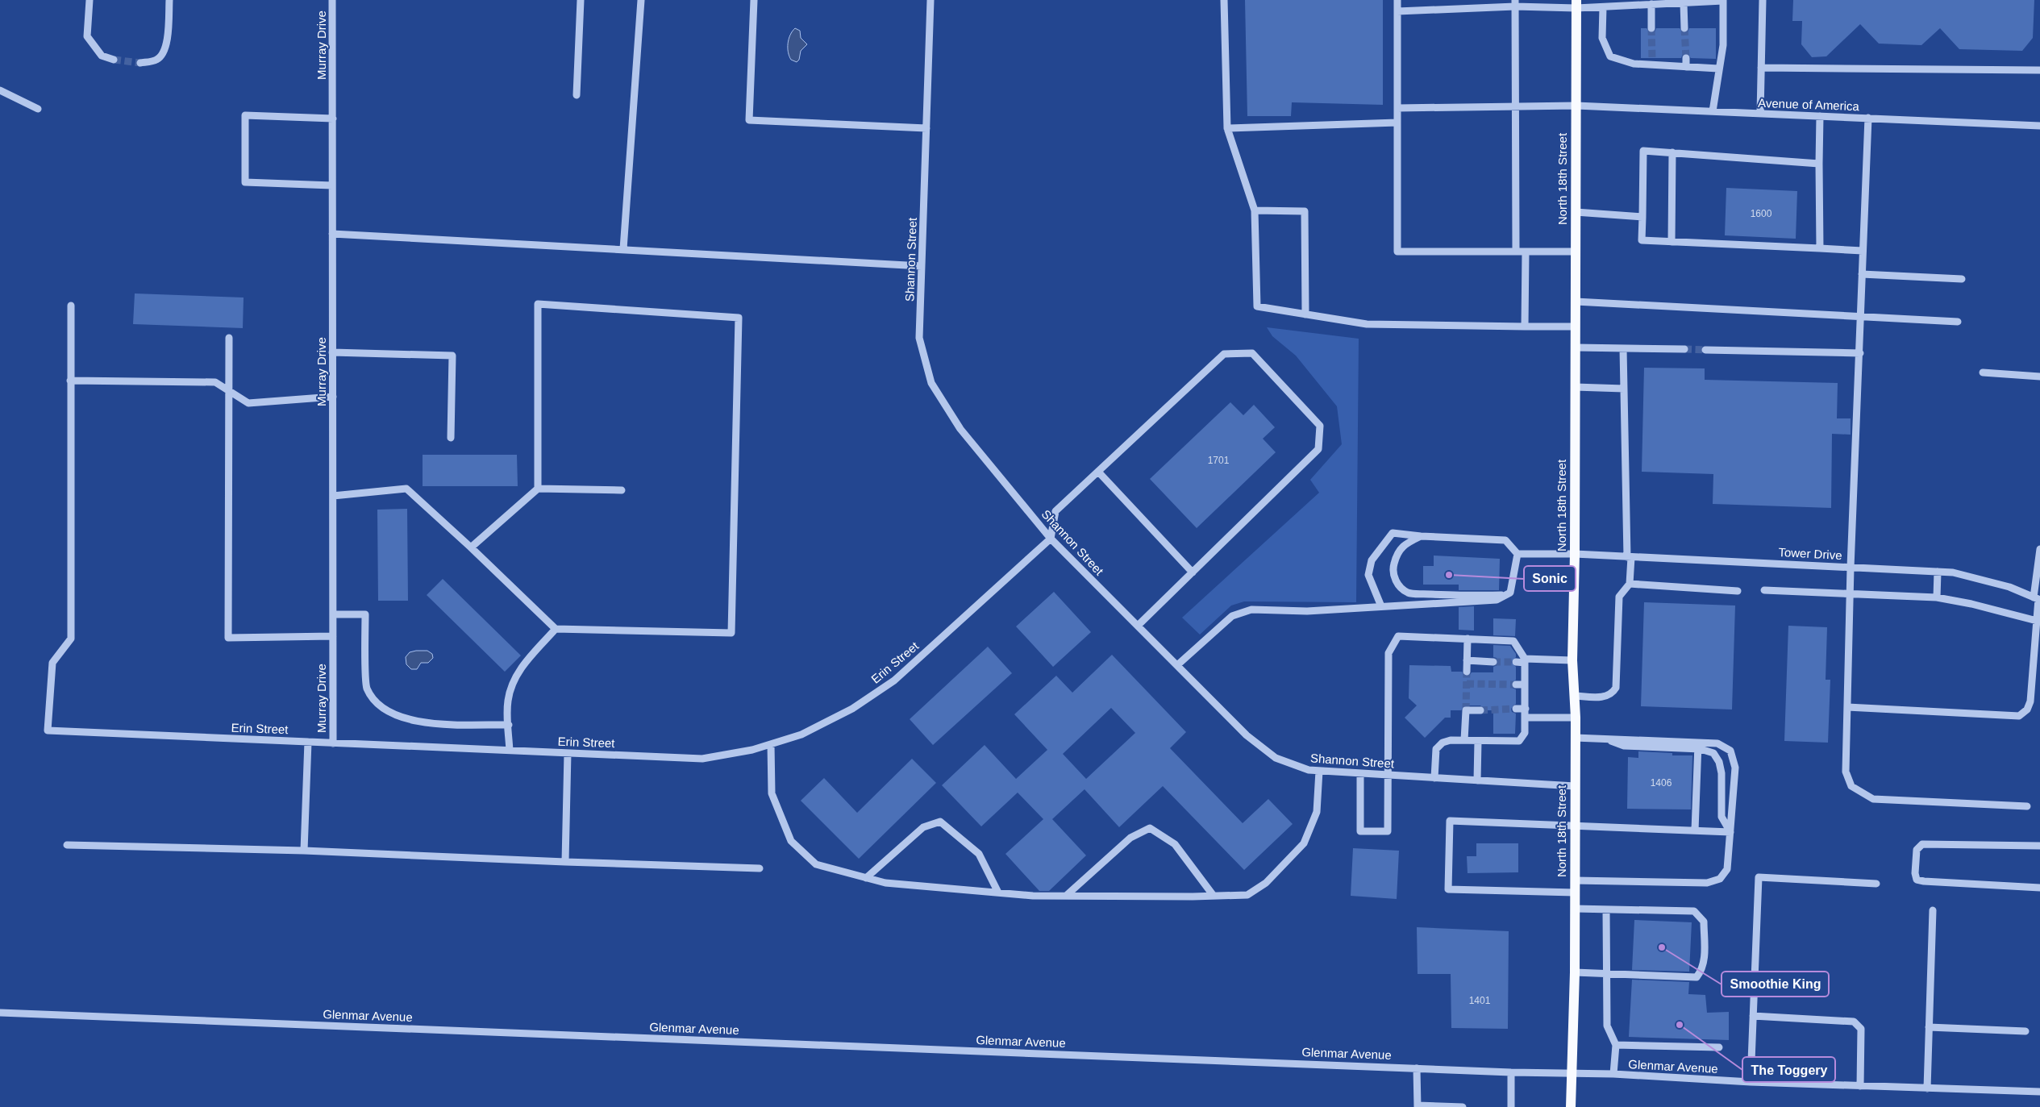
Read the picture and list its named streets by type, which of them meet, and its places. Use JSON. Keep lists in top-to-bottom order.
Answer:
{
  "streets": {
    "main road": ["North 18th Street"],
    "street": [
      "Murray Drive",
      "Avenue of America",
      "Shannon Street",
      "Tower Drive",
      "Erin Street",
      "Glenmar Avenue"
    ]
  },
  "crossings": [
    ["Murray Drive", "Erin Street"],
    ["Avenue of America", "North 18th Street"],
    ["North 18th Street", "Shannon Street"],
    ["North 18th Street", "Tower Drive"],
    ["North 18th Street", "Glenmar Avenue"],
    ["Shannon Street", "Erin Street"]
  ],
  "places": ["Sonic", "Smoothie King", "The Toggery"],
  "house_numbers": [
    "1600",
    "1701",
    "1406",
    "1401"
  ]
}
